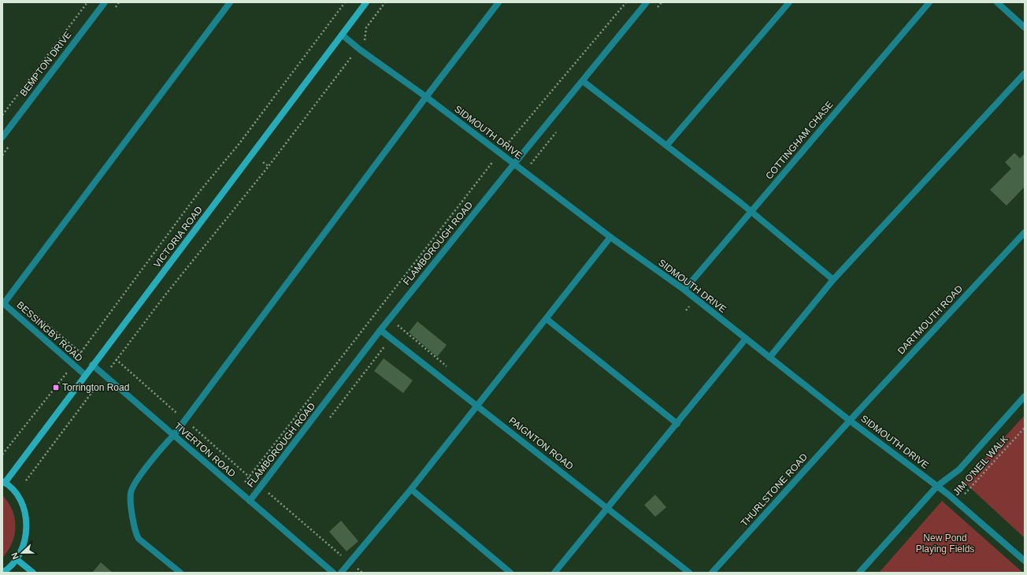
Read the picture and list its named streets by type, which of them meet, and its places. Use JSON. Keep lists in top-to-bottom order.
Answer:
{
  "streets": {
    "street": [
      "BEMPTON DRIVE",
      "SIDMOUTH DRIVE",
      "COTTINGHAM CHASE",
      "VICTORIA ROAD",
      "FLAMBOROUGH ROAD",
      "DARTMOUTH ROAD",
      "BESSINGBY ROAD",
      "PAIGNTON ROAD",
      "TIVERTON ROAD",
      "THURLSTONE ROAD"
    ],
    "path": ["JIM O'NEIL WALK"]
  },
  "crossings": [
    ["SIDMOUTH DRIVE", "COTTINGHAM CHASE"],
    ["SIDMOUTH DRIVE", "VICTORIA ROAD"],
    ["SIDMOUTH DRIVE", "FLAMBOROUGH ROAD"],
    ["SIDMOUTH DRIVE", "DARTMOUTH ROAD"],
    ["SIDMOUTH DRIVE", "JIM O'NEIL WALK"],
    ["SIDMOUTH DRIVE", "THURLSTONE ROAD"],
    ["VICTORIA ROAD", "BESSINGBY ROAD"],
    ["VICTORIA ROAD", "TIVERTON ROAD"],
    ["FLAMBOROUGH ROAD", "PAIGNTON ROAD"],
    ["FLAMBOROUGH ROAD", "TIVERTON ROAD"],
    ["DARTMOUTH ROAD", "THURLSTONE ROAD"]
  ],
  "parks": ["New Pond Playing Fields"],
  "places": {
    "transit": ["Torrington Road"]
  },
  "north": "left"
}
